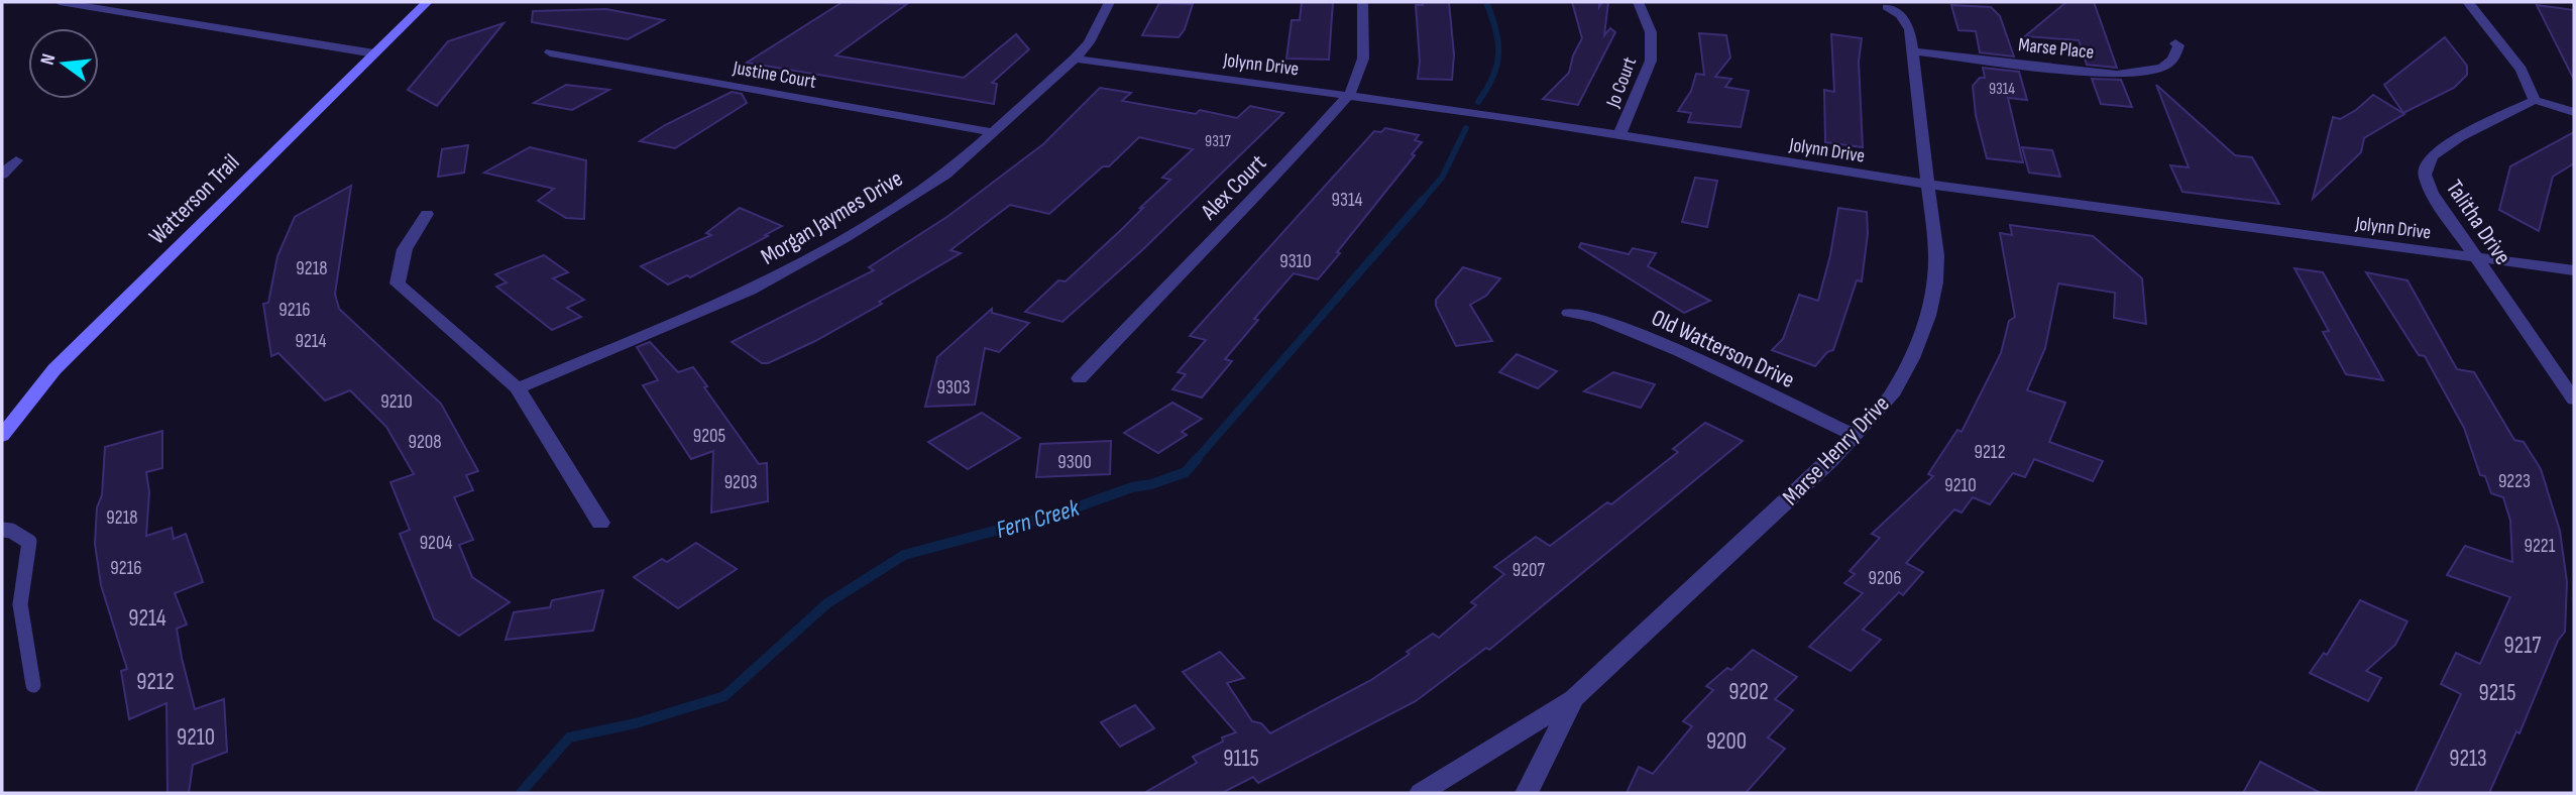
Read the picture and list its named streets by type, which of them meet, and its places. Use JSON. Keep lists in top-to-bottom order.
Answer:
{
  "streets": {
    "main road": ["Watterson Trail"],
    "street": [
      "Marse Place",
      "Jolynn Drive",
      "Justine Court",
      "Jo Court",
      "Alex Court",
      "Morgan Jaymes Drive",
      "Talitha Drive",
      "Old Watterson Drive",
      "Marse Henry Drive"
    ]
  },
  "crossings": [
    ["Marse Place", "Marse Henry Drive"],
    ["Jolynn Drive", "Jo Court"],
    ["Jolynn Drive", "Alex Court"],
    ["Jolynn Drive", "Morgan Jaymes Drive"],
    ["Jolynn Drive", "Talitha Drive"],
    ["Jolynn Drive", "Marse Henry Drive"],
    ["Justine Court", "Morgan Jaymes Drive"],
    ["Old Watterson Drive", "Marse Henry Drive"]
  ],
  "water": ["Fern Creek"],
  "house_numbers": [
    "9314",
    "9317",
    "9314",
    "9310",
    "9218",
    "9216",
    "9214",
    "9303",
    "9210",
    "9205",
    "9208",
    "9212",
    "9300",
    "9223",
    "9203",
    "9210",
    "9218",
    "9204",
    "9221",
    "9216",
    "9207",
    "9206",
    "9214",
    "9217",
    "9212",
    "9202",
    "9215",
    "9210",
    "9200",
    "9115",
    "9213"
  ],
  "north": "left"
}
